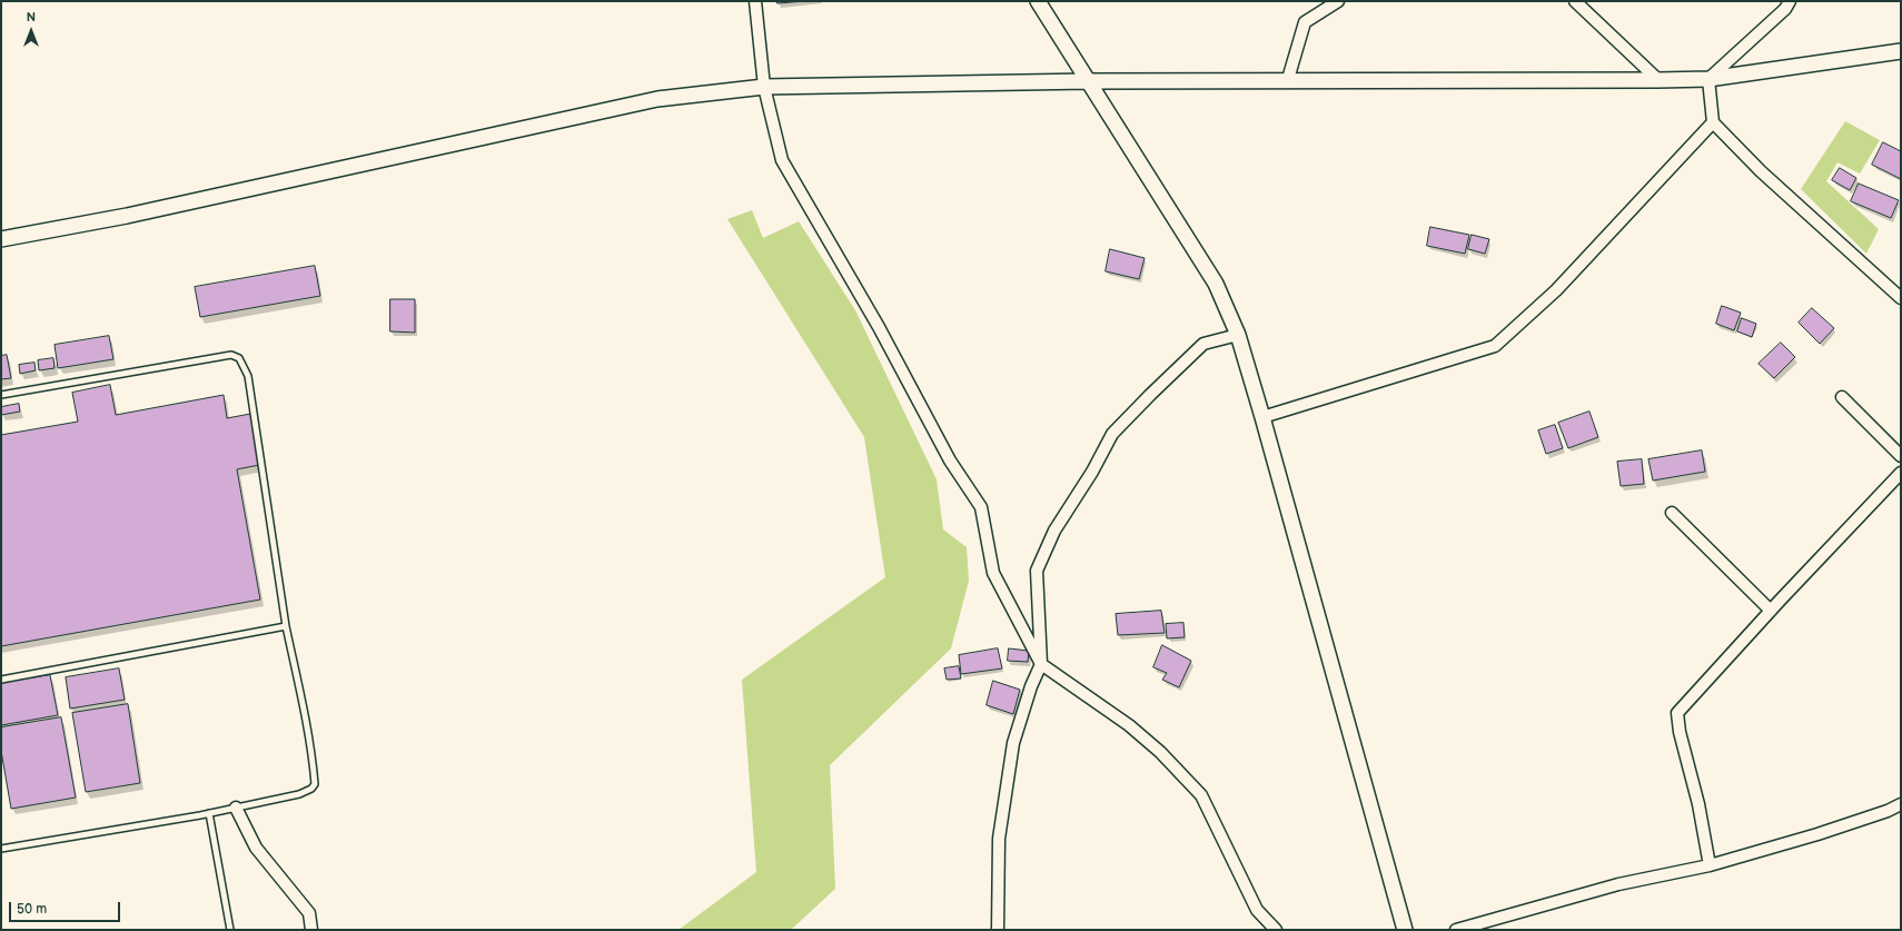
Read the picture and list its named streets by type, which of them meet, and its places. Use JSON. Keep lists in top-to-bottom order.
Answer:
{
  "scale_bar": "50 m",
  "north": "top"
}
